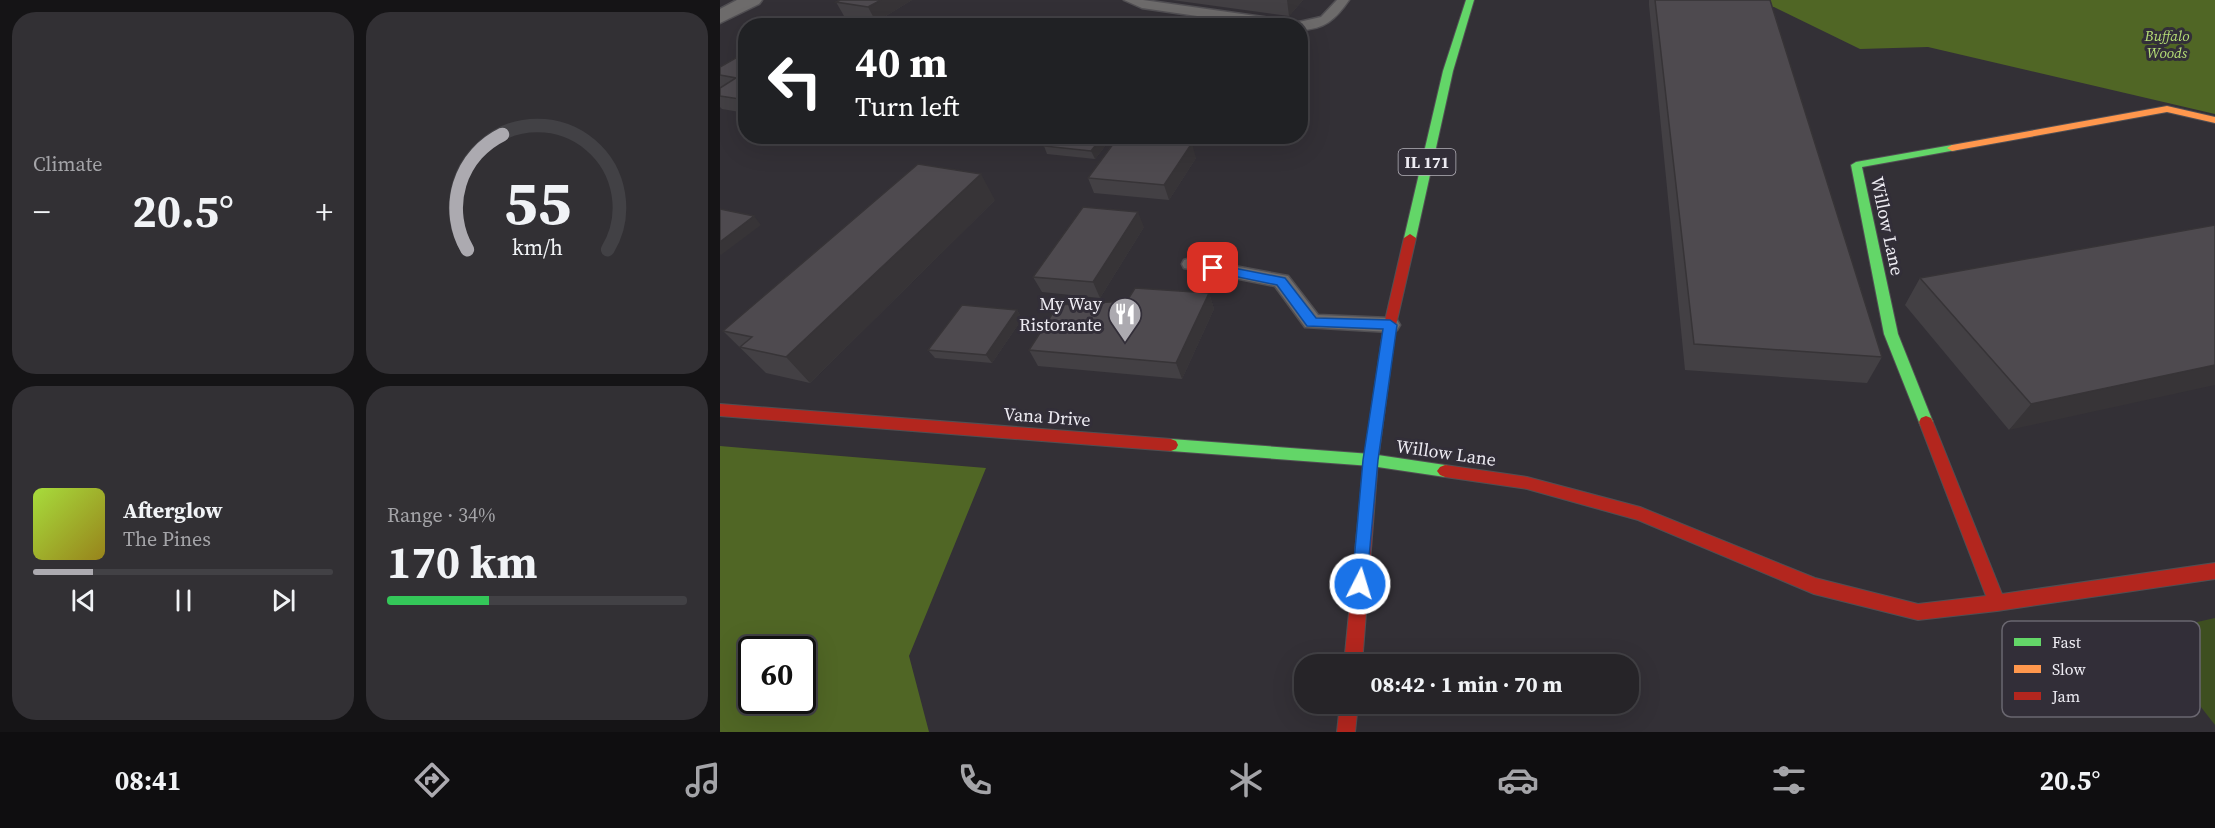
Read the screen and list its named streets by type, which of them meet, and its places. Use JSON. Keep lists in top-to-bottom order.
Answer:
{
  "streets": {
    "street": ["IL 171", "Willow Lane", "Vana Drive"]
  },
  "crossings": [
    ["IL 171", "Willow Lane"],
    ["IL 171", "Vana Drive"],
    ["Willow Lane", "Vana Drive"]
  ],
  "parks": ["Buffalo Woods"],
  "places": {
    "restaurant": ["My Way Ristorante"]
  },
  "legend": ["Fast", "Slow", "Jam"],
  "page": {
    "tile": [
      "Climate",
      ["Range · 34%", "170 km"]
    ],
    "turn": ["40 m", "Turn left"],
    "heat": ["−", "20.5°", "+"],
    "song": ["Afterglow", "The Pines"],
    "limit": "60",
    "trip": "08:42 · 1 min · 70 m",
    "tabs": ["08:41", "20.5°"],
    "gauge": ["55", "km/h"]
  }
}
